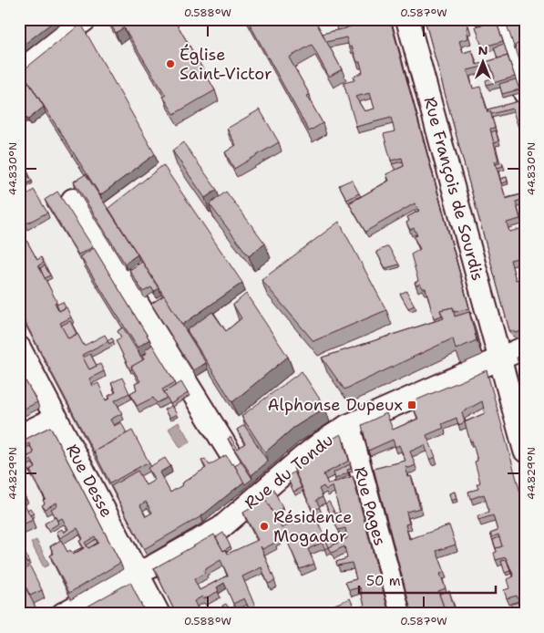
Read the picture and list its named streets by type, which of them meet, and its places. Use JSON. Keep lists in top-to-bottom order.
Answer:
{
  "streets": {
    "street": [
      "Rue François de Sourdis",
      "Rue du Tondu",
      "Rue Desse",
      "Rue Pages"
    ]
  },
  "crossings": [
    ["Rue François de Sourdis", "Rue du Tondu"],
    ["Rue du Tondu", "Rue Desse"],
    ["Rue du Tondu", "Rue Pages"]
  ],
  "places": {
    "other": ["Église Saint-Victor", "Résidence Mogador"],
    "transit": ["Alphonse Dupeux"]
  },
  "scale_bar": "50 m",
  "north": "top",
  "coordinates": [
    "0.588°W",
    "0.587°W",
    "44.830°N",
    "44.829°N"
  ]
}
